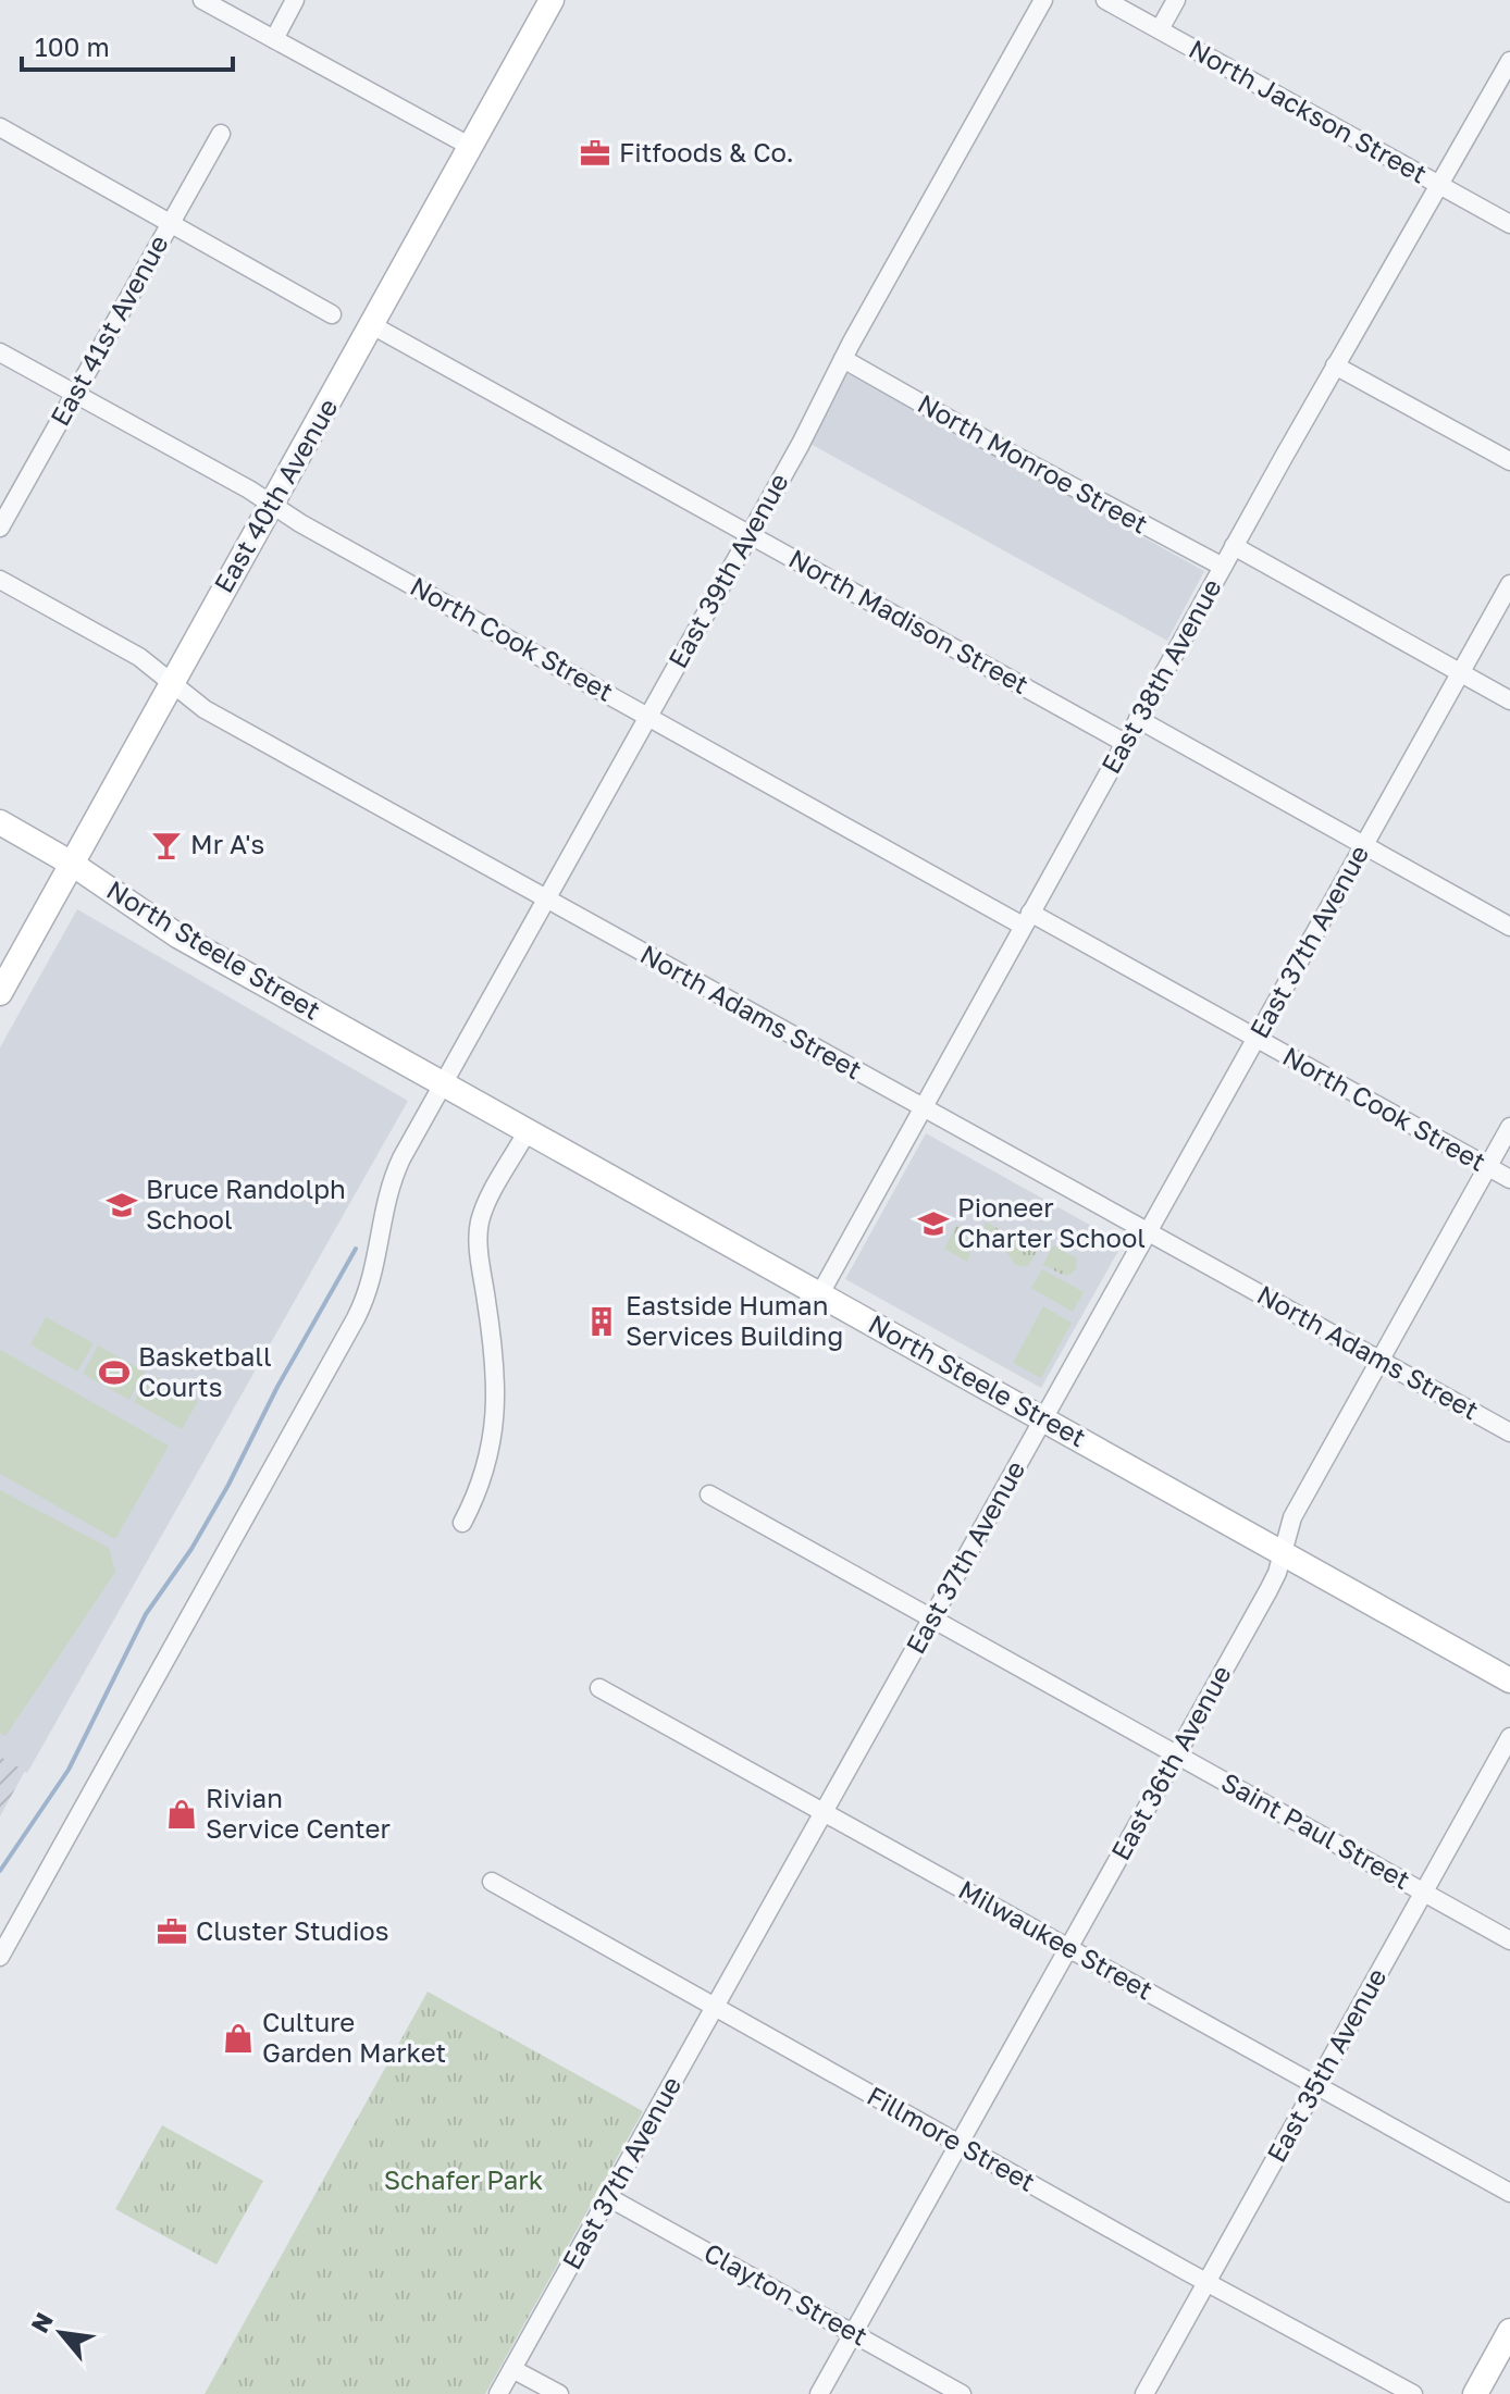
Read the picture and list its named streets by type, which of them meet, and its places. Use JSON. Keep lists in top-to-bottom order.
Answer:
{
  "streets": {
    "street": [
      "North Jackson Street",
      "East 41st Avenue",
      "North Monroe Street",
      "East 40th Avenue",
      "East 39th Avenue",
      "North Madison Street",
      "North Cook Street",
      "East 38th Avenue",
      "East 37th Avenue",
      "North Steele Street",
      "North Adams Street",
      "East 36th Avenue",
      "Saint Paul Street",
      "Milwaukee Street",
      "East 35th Avenue",
      "Fillmore Street",
      "Clayton Street"
    ]
  },
  "crossings": [
    ["North Jackson Street", "East 38th Avenue"],
    ["East 41st Avenue", "North Cook Street"],
    ["North Monroe Street", "East 39th Avenue"],
    ["North Monroe Street", "East 38th Avenue"],
    ["East 40th Avenue", "North Madison Street"],
    ["East 40th Avenue", "North Cook Street"],
    ["East 40th Avenue", "North Steele Street"],
    ["East 40th Avenue", "North Adams Street"],
    ["East 39th Avenue", "North Madison Street"],
    ["East 39th Avenue", "North Cook Street"],
    ["East 39th Avenue", "North Steele Street"],
    ["East 39th Avenue", "North Adams Street"],
    ["North Madison Street", "East 38th Avenue"],
    ["North Cook Street", "East 38th Avenue"],
    ["North Cook Street", "East 37th Avenue"],
    ["North Cook Street", "East 36th Avenue"],
    ["East 38th Avenue", "North Steele Street"],
    ["East 38th Avenue", "North Adams Street"],
    ["East 37th Avenue", "North Steele Street"],
    ["East 37th Avenue", "North Adams Street"],
    ["East 37th Avenue", "Saint Paul Street"],
    ["East 37th Avenue", "Milwaukee Street"],
    ["East 37th Avenue", "Fillmore Street"],
    ["East 37th Avenue", "Clayton Street"],
    ["North Steele Street", "East 36th Avenue"],
    ["North Adams Street", "East 36th Avenue"],
    ["East 36th Avenue", "Saint Paul Street"],
    ["East 36th Avenue", "Milwaukee Street"],
    ["East 36th Avenue", "Fillmore Street"],
    ["East 36th Avenue", "Clayton Street"],
    ["Saint Paul Street", "East 35th Avenue"],
    ["Milwaukee Street", "East 35th Avenue"],
    ["East 35th Avenue", "Fillmore Street"]
  ],
  "parks": ["Schafer Park"],
  "places": {
    "office": ["Fitfoods & Co.", "Cluster Studios"],
    "bar": ["Mr A's"],
    "school or university": ["Bruce Randolph School", "Pioneer Charter School"],
    "building": ["Eastside Human Services Building"],
    "sports": ["Basketball Courts"],
    "shop": ["Rivian Service Center", "Culture Garden Market"]
  },
  "scale_bar": "100 m",
  "north": "top left"
}
